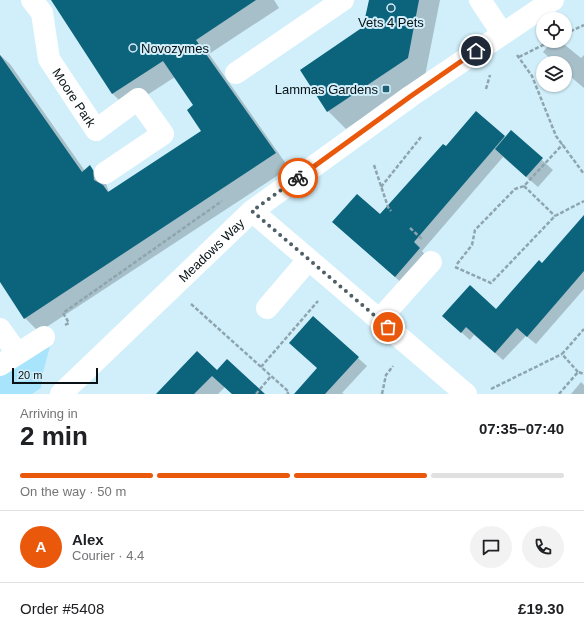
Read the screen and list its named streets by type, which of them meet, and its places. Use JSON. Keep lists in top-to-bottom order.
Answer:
{
  "streets": {
    "street": ["Moore Park", "Meadows Way"]
  },
  "places": {
    "other": ["Vets 4 Pets", "Novozymes"],
    "transit": ["Lammas Gardens"]
  },
  "scale_bar": "20 m",
  "page": {
    "scale": "20 m",
    "heading": ["2 min", "Arriving in", "07:35–07:40"],
    "panel": [
      "Alex",
      "Courier · 4.4",
      "Order #5408",
      "£19.30"
    ],
    "bar": "On the way · 50 m",
    "round": "A"
  }
}
